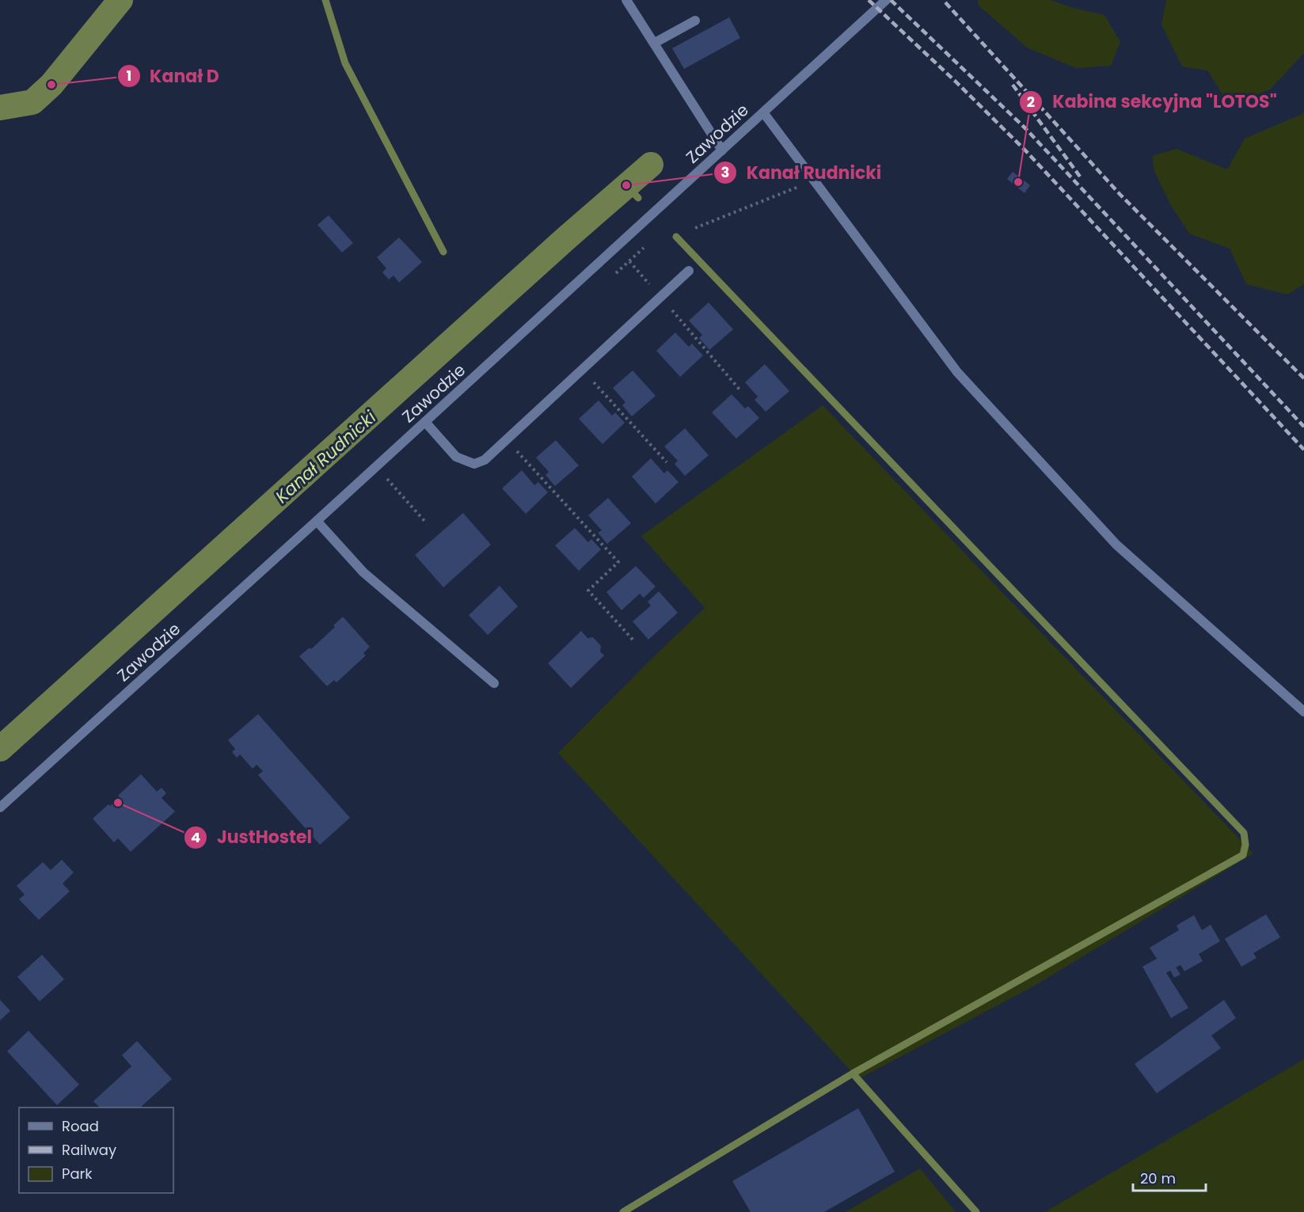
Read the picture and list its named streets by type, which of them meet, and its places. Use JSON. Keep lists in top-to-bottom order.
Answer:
{
  "streets": {
    "street": ["Zawodzie"]
  },
  "water": ["Kanał Rudnicki"],
  "places": [
    "Kanał D",
    "Kabina sekcyjna \"LOTOS\"",
    "Kanał Rudnicki",
    "JustHostel"
  ],
  "legend": ["Road", "Railway", "Park"],
  "scale_bar": "20 m"
}
